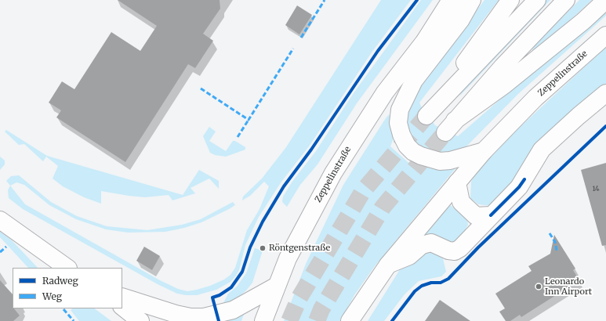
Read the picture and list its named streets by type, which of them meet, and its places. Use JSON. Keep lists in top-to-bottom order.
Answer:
{
  "streets": {
    "main road": ["Zeppelinstraße"]
  },
  "places": ["Röntgenstraße", "Leonardo Inn Airport"],
  "house_numbers": ["14"],
  "legend": ["Radweg", "Weg"]
}
